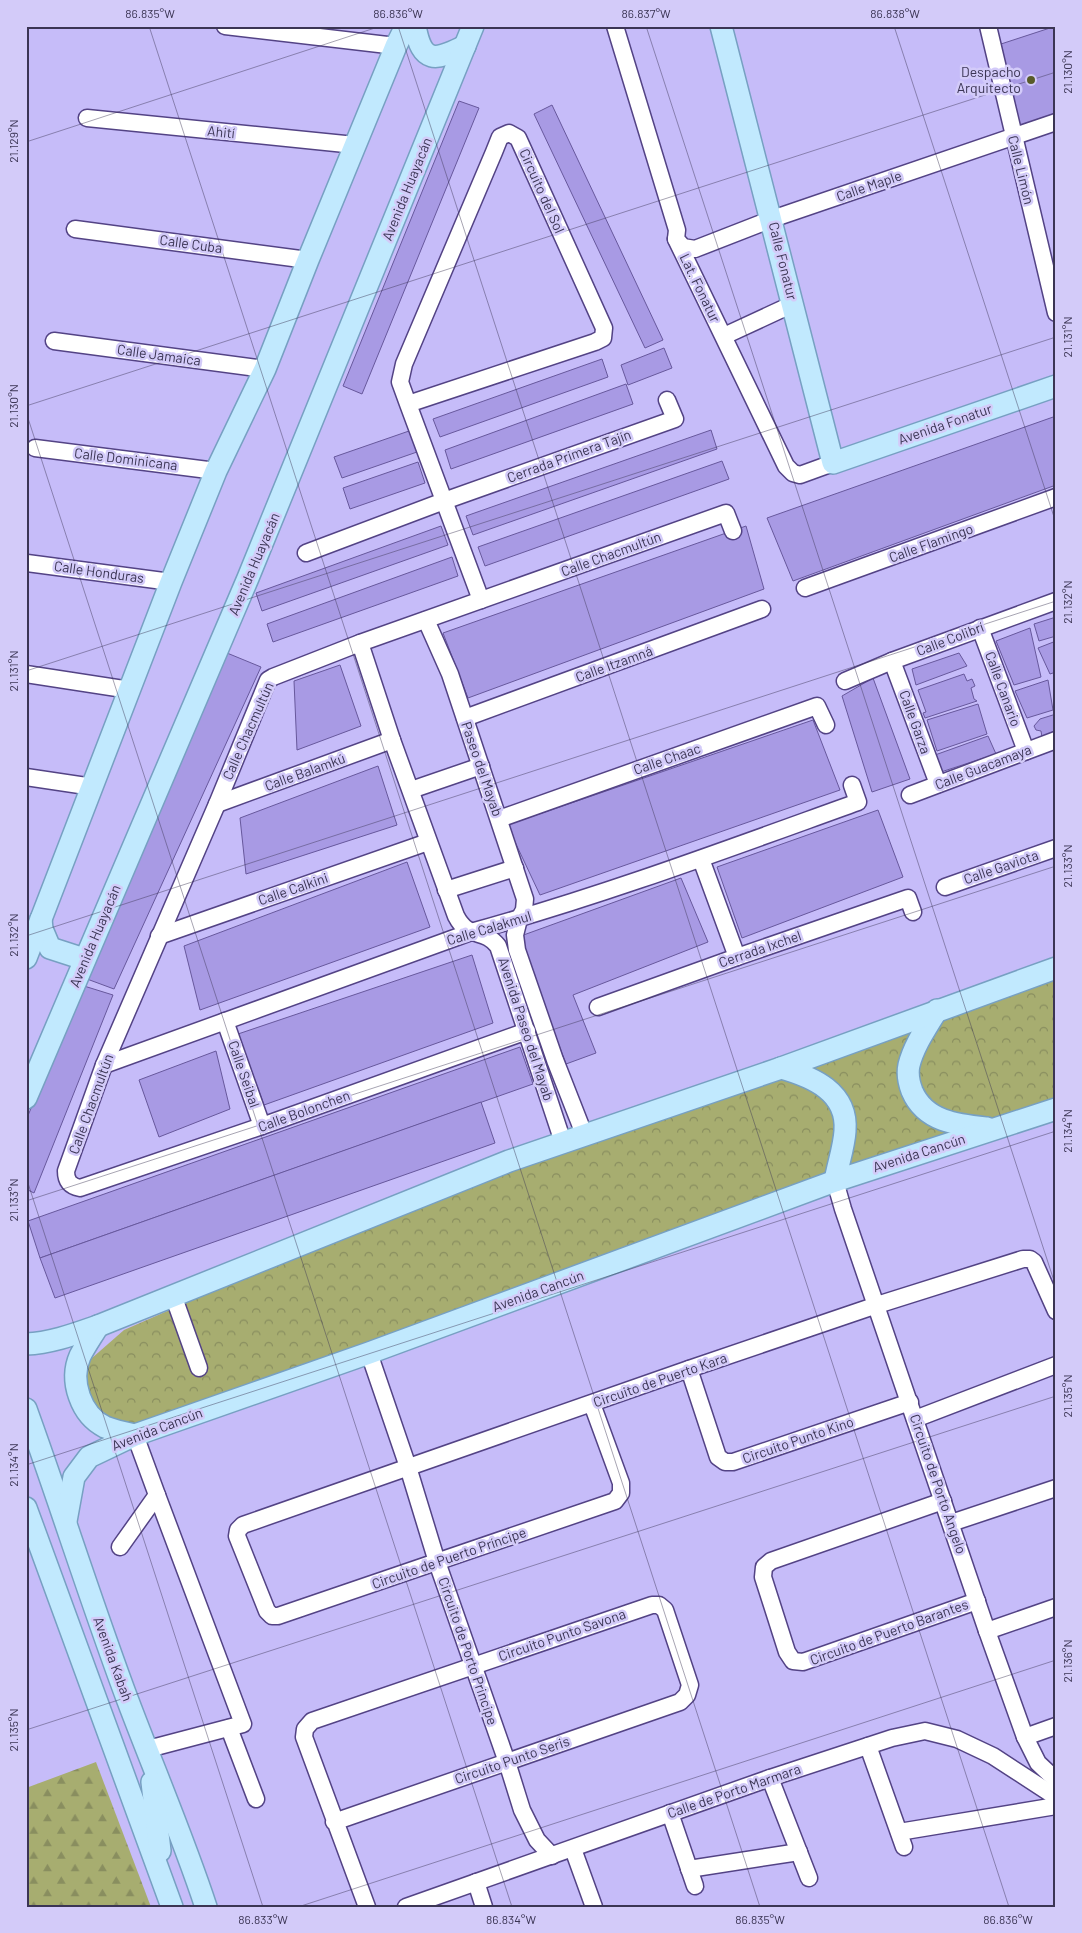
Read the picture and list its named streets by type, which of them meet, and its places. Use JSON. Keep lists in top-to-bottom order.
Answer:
{
  "streets": {
    "main road": [
      "Avenida Huayacán",
      "Calle Fonatur",
      "Avenida Fonatur",
      "Avenida Cancún",
      "Avenida Kabah"
    ],
    "street": [
      "Ahití",
      "Calle Limón",
      "Calle Maple",
      "Circuito del Sol",
      "Calle Cuba",
      "Lat. Fonatur",
      "Calle Jamaica",
      "Cerrada Primera Tajín",
      "Calle Dominicana",
      "Calle Flamingo",
      "Calle Chacmultún",
      "Calle Honduras",
      "Calle Colibrí",
      "Calle Itzamná",
      "Calle Canario",
      "Calle Garza",
      "Calle Chaac",
      "Calle Guacamaya",
      "Paseo del Mayab",
      "Calle Balamkú",
      "Calle Gaviota",
      "Calle Calkini",
      "Calle Calakmul",
      "Cerrada Ixchel",
      "Avenida Paseo del Mayab",
      "Calle Seibal",
      "Calle Bolonchen",
      "Circuito de Puerto Kara",
      "Circuito Punto Kino",
      "Circuito de Porto Angelo",
      "Circuito de Puerto Príncipe",
      "Circuito de Puerto Barantes",
      "Circuito Punto Savona",
      "Circuito de Porto Principe",
      "Circuito Punto Seris",
      "Calle de Porto Marmara"
    ]
  },
  "crossings": [
    ["Calle Limón", "Calle Maple"],
    ["Calle Maple", "Calle Fonatur"],
    ["Calle Maple", "Lat. Fonatur"],
    ["Calle Fonatur", "Lat. Fonatur"],
    ["Calle Fonatur", "Avenida Fonatur"],
    ["Lat. Fonatur", "Avenida Fonatur"],
    ["Calle Chacmultún", "Paseo del Mayab"],
    ["Calle Chacmultún", "Calle Balamkú"],
    ["Calle Chacmultún", "Calle Calkini"],
    ["Calle Chacmultún", "Calle Calakmul"],
    ["Calle Chacmultún", "Calle Bolonchen"],
    ["Calle Colibrí", "Calle Canario"],
    ["Calle Colibrí", "Calle Garza"],
    ["Calle Itzamná", "Paseo del Mayab"],
    ["Calle Canario", "Calle Guacamaya"],
    ["Calle Garza", "Calle Guacamaya"],
    ["Calle Chaac", "Paseo del Mayab"],
    ["Paseo del Mayab", "Calle Calakmul"],
    ["Paseo del Mayab", "Avenida Paseo del Mayab"],
    ["Calle Calakmul", "Avenida Paseo del Mayab"],
    ["Calle Calakmul", "Calle Seibal"],
    ["Avenida Paseo del Mayab", "Calle Bolonchen"],
    ["Calle Seibal", "Calle Bolonchen"],
    ["Avenida Cancún", "Circuito de Porto Angelo"],
    ["Avenida Cancún", "Circuito de Porto Principe"],
    ["Avenida Cancún", "Avenida Kabah"],
    ["Circuito de Puerto Kara", "Circuito Punto Kino"],
    ["Circuito de Puerto Kara", "Circuito de Porto Angelo"],
    ["Circuito de Puerto Kara", "Circuito de Puerto Príncipe"],
    ["Circuito de Puerto Kara", "Circuito de Porto Principe"],
    ["Circuito Punto Kino", "Circuito de Porto Angelo"],
    ["Circuito de Porto Angelo", "Circuito de Puerto Barantes"],
    ["Circuito de Puerto Príncipe", "Circuito de Porto Principe"],
    ["Circuito Punto Savona", "Circuito de Porto Principe"],
    ["Circuito Punto Savona", "Circuito Punto Seris"],
    ["Circuito de Porto Principe", "Circuito Punto Seris"],
    ["Circuito de Porto Principe", "Calle de Porto Marmara"]
  ],
  "places": ["Despacho Arquitecto"],
  "coordinates": [
    "86.835°W",
    "86.836°W",
    "86.837°W",
    "86.838°W",
    "21.130°N",
    "21.129°N",
    "21.131°N",
    "21.132°N",
    "21.133°N",
    "21.134°N",
    "21.135°N",
    "21.136°N",
    "86.833°W",
    "86.834°W"
  ]
}
